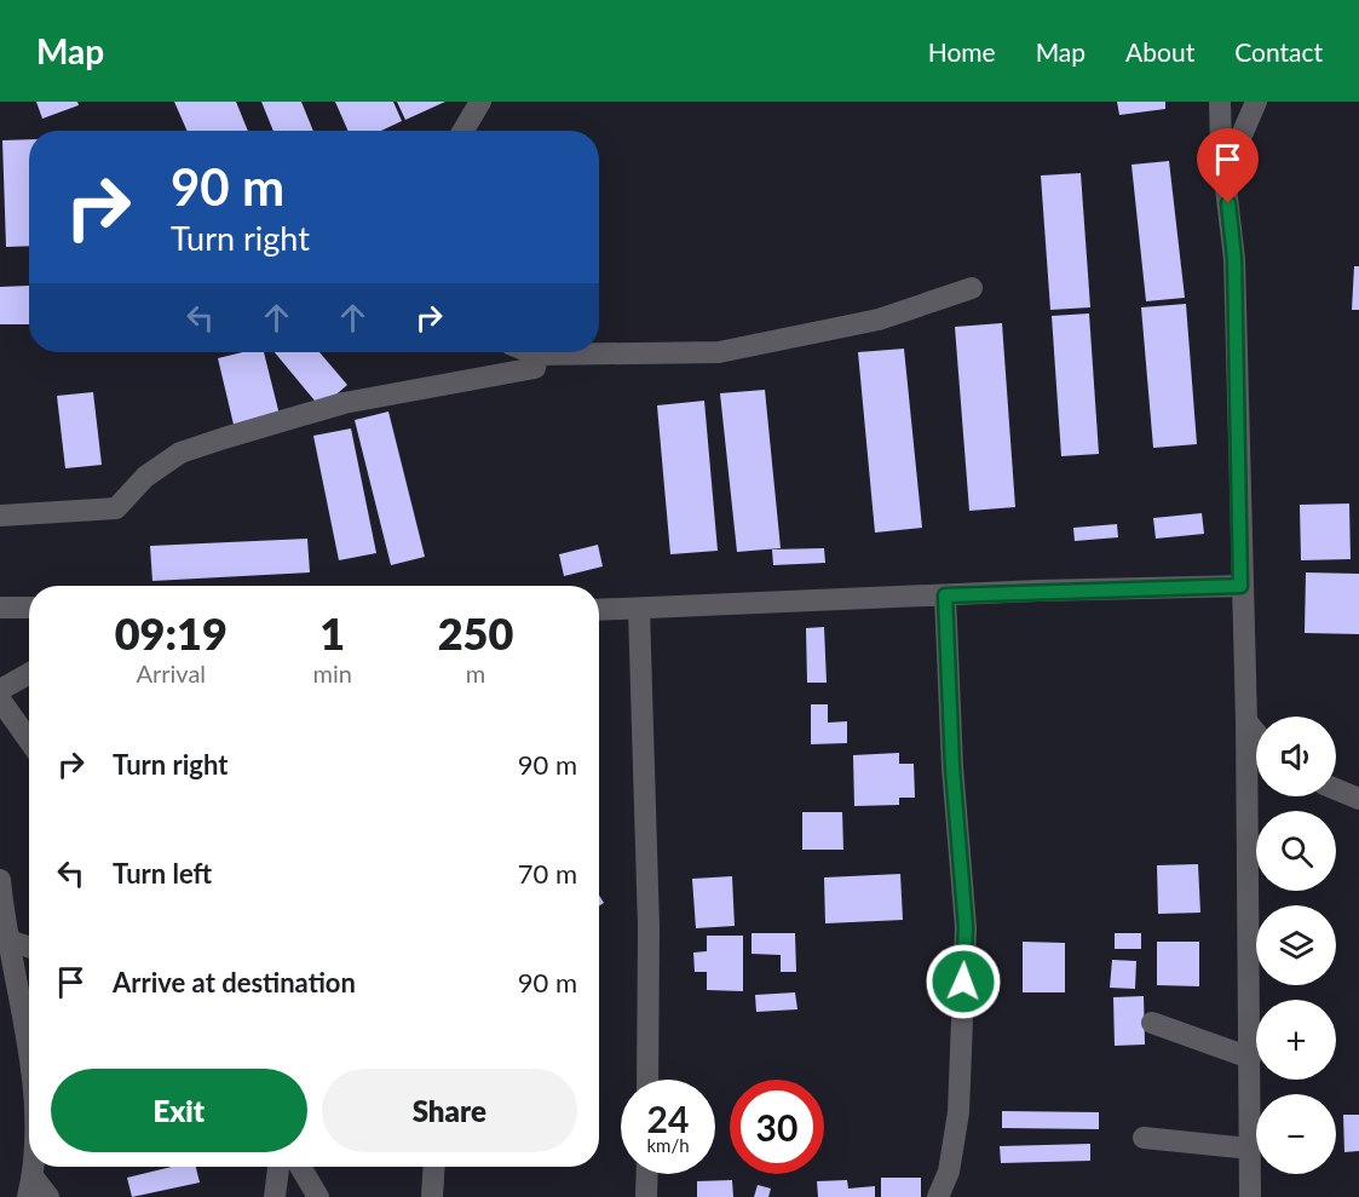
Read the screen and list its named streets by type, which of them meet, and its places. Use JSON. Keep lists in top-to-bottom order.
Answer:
{
  "page": {
    "header": "Map",
    "nav": [
      "Home",
      "Map",
      "About",
      "Contact"
    ],
    "turn": ["90 m", "Turn right"],
    "eta": [
      "09:19",
      "Arrival",
      "1",
      "min",
      "250",
      "m"
    ],
    "list": [
      {
        "name": "Turn right",
        "value": "90 m"
      },
      {
        "name": "Turn left",
        "value": "70 m"
      },
      {
        "name": "Arrive at destination",
        "value": "90 m"
      }
    ],
    "map_buttons": ["+", "−"],
    "buttons": ["Exit", "Share"],
    "speed": "24 km/h",
    "limit": "30"
  }
}
